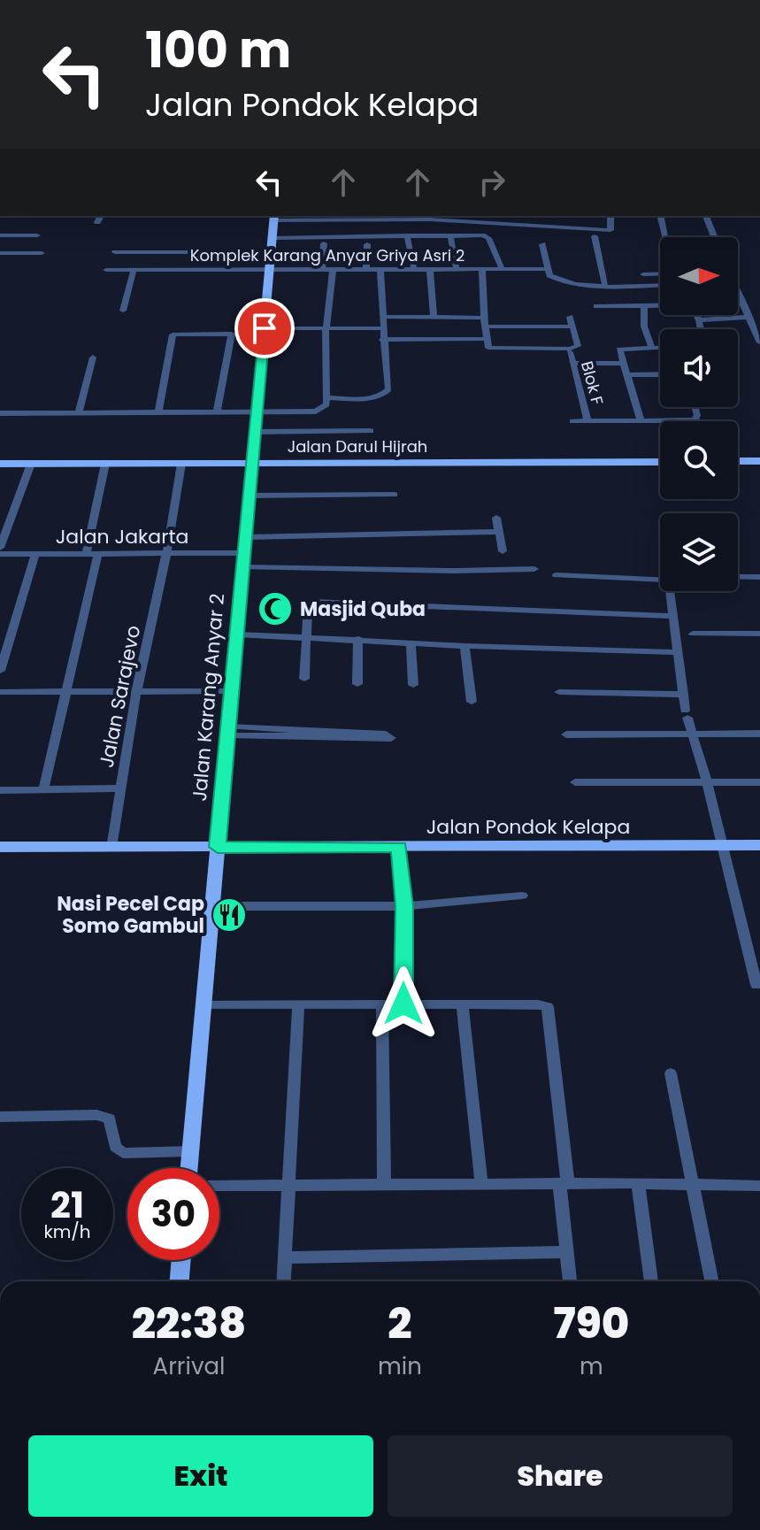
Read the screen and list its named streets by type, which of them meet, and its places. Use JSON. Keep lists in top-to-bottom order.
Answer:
{
  "streets": {
    "street": [
      "Komplek Karang Anyar Griya Asri 2",
      "Blok F",
      "Jalan Darul Hijrah",
      "Jalan Jakarta",
      "Jalan Sarajevo",
      "Jalan Karang Anyar 2",
      "Jalan Pondok Kelapa"
    ]
  },
  "crossings": [
    ["Komplek Karang Anyar Griya Asri 2", "Jalan Karang Anyar 2"],
    ["Jalan Darul Hijrah", "Jalan Sarajevo"],
    ["Jalan Darul Hijrah", "Jalan Karang Anyar 2"],
    ["Jalan Jakarta", "Jalan Sarajevo"],
    ["Jalan Jakarta", "Jalan Karang Anyar 2"],
    ["Jalan Sarajevo", "Jalan Pondok Kelapa"],
    ["Jalan Karang Anyar 2", "Jalan Pondok Kelapa"]
  ],
  "places": {
    "mosque": ["Masjid Quba"],
    "restaurant": ["Nasi Pecel Cap Somo Gambul"]
  },
  "north": "right",
  "page": {
    "turn": ["100 m", "Jalan Pondok Kelapa"],
    "speed": "21 km/h",
    "limit": "30",
    "eta": [
      "22:38",
      "Arrival",
      "2",
      "min",
      "790",
      "m"
    ],
    "buttons": ["Exit", "Share"]
  }
}
